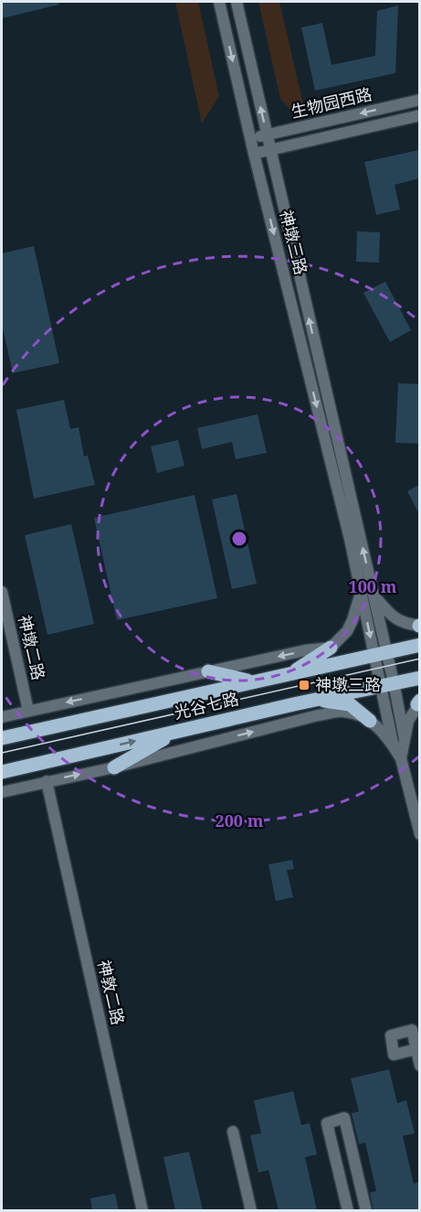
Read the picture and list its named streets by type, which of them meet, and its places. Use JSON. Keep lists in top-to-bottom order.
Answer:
{
  "streets": {
    "main road": ["光谷七路"],
    "street": [
      "生物园西路",
      "神墩三路",
      "神墩二路",
      "神敦二路"
    ]
  },
  "crossings": [
    ["生物园西路", "神墩三路"],
    ["神墩三路", "光谷七路"]
  ],
  "places": {
    "transit": ["神墩三路"]
  },
  "rings": ["100 m", "200 m"]
}
